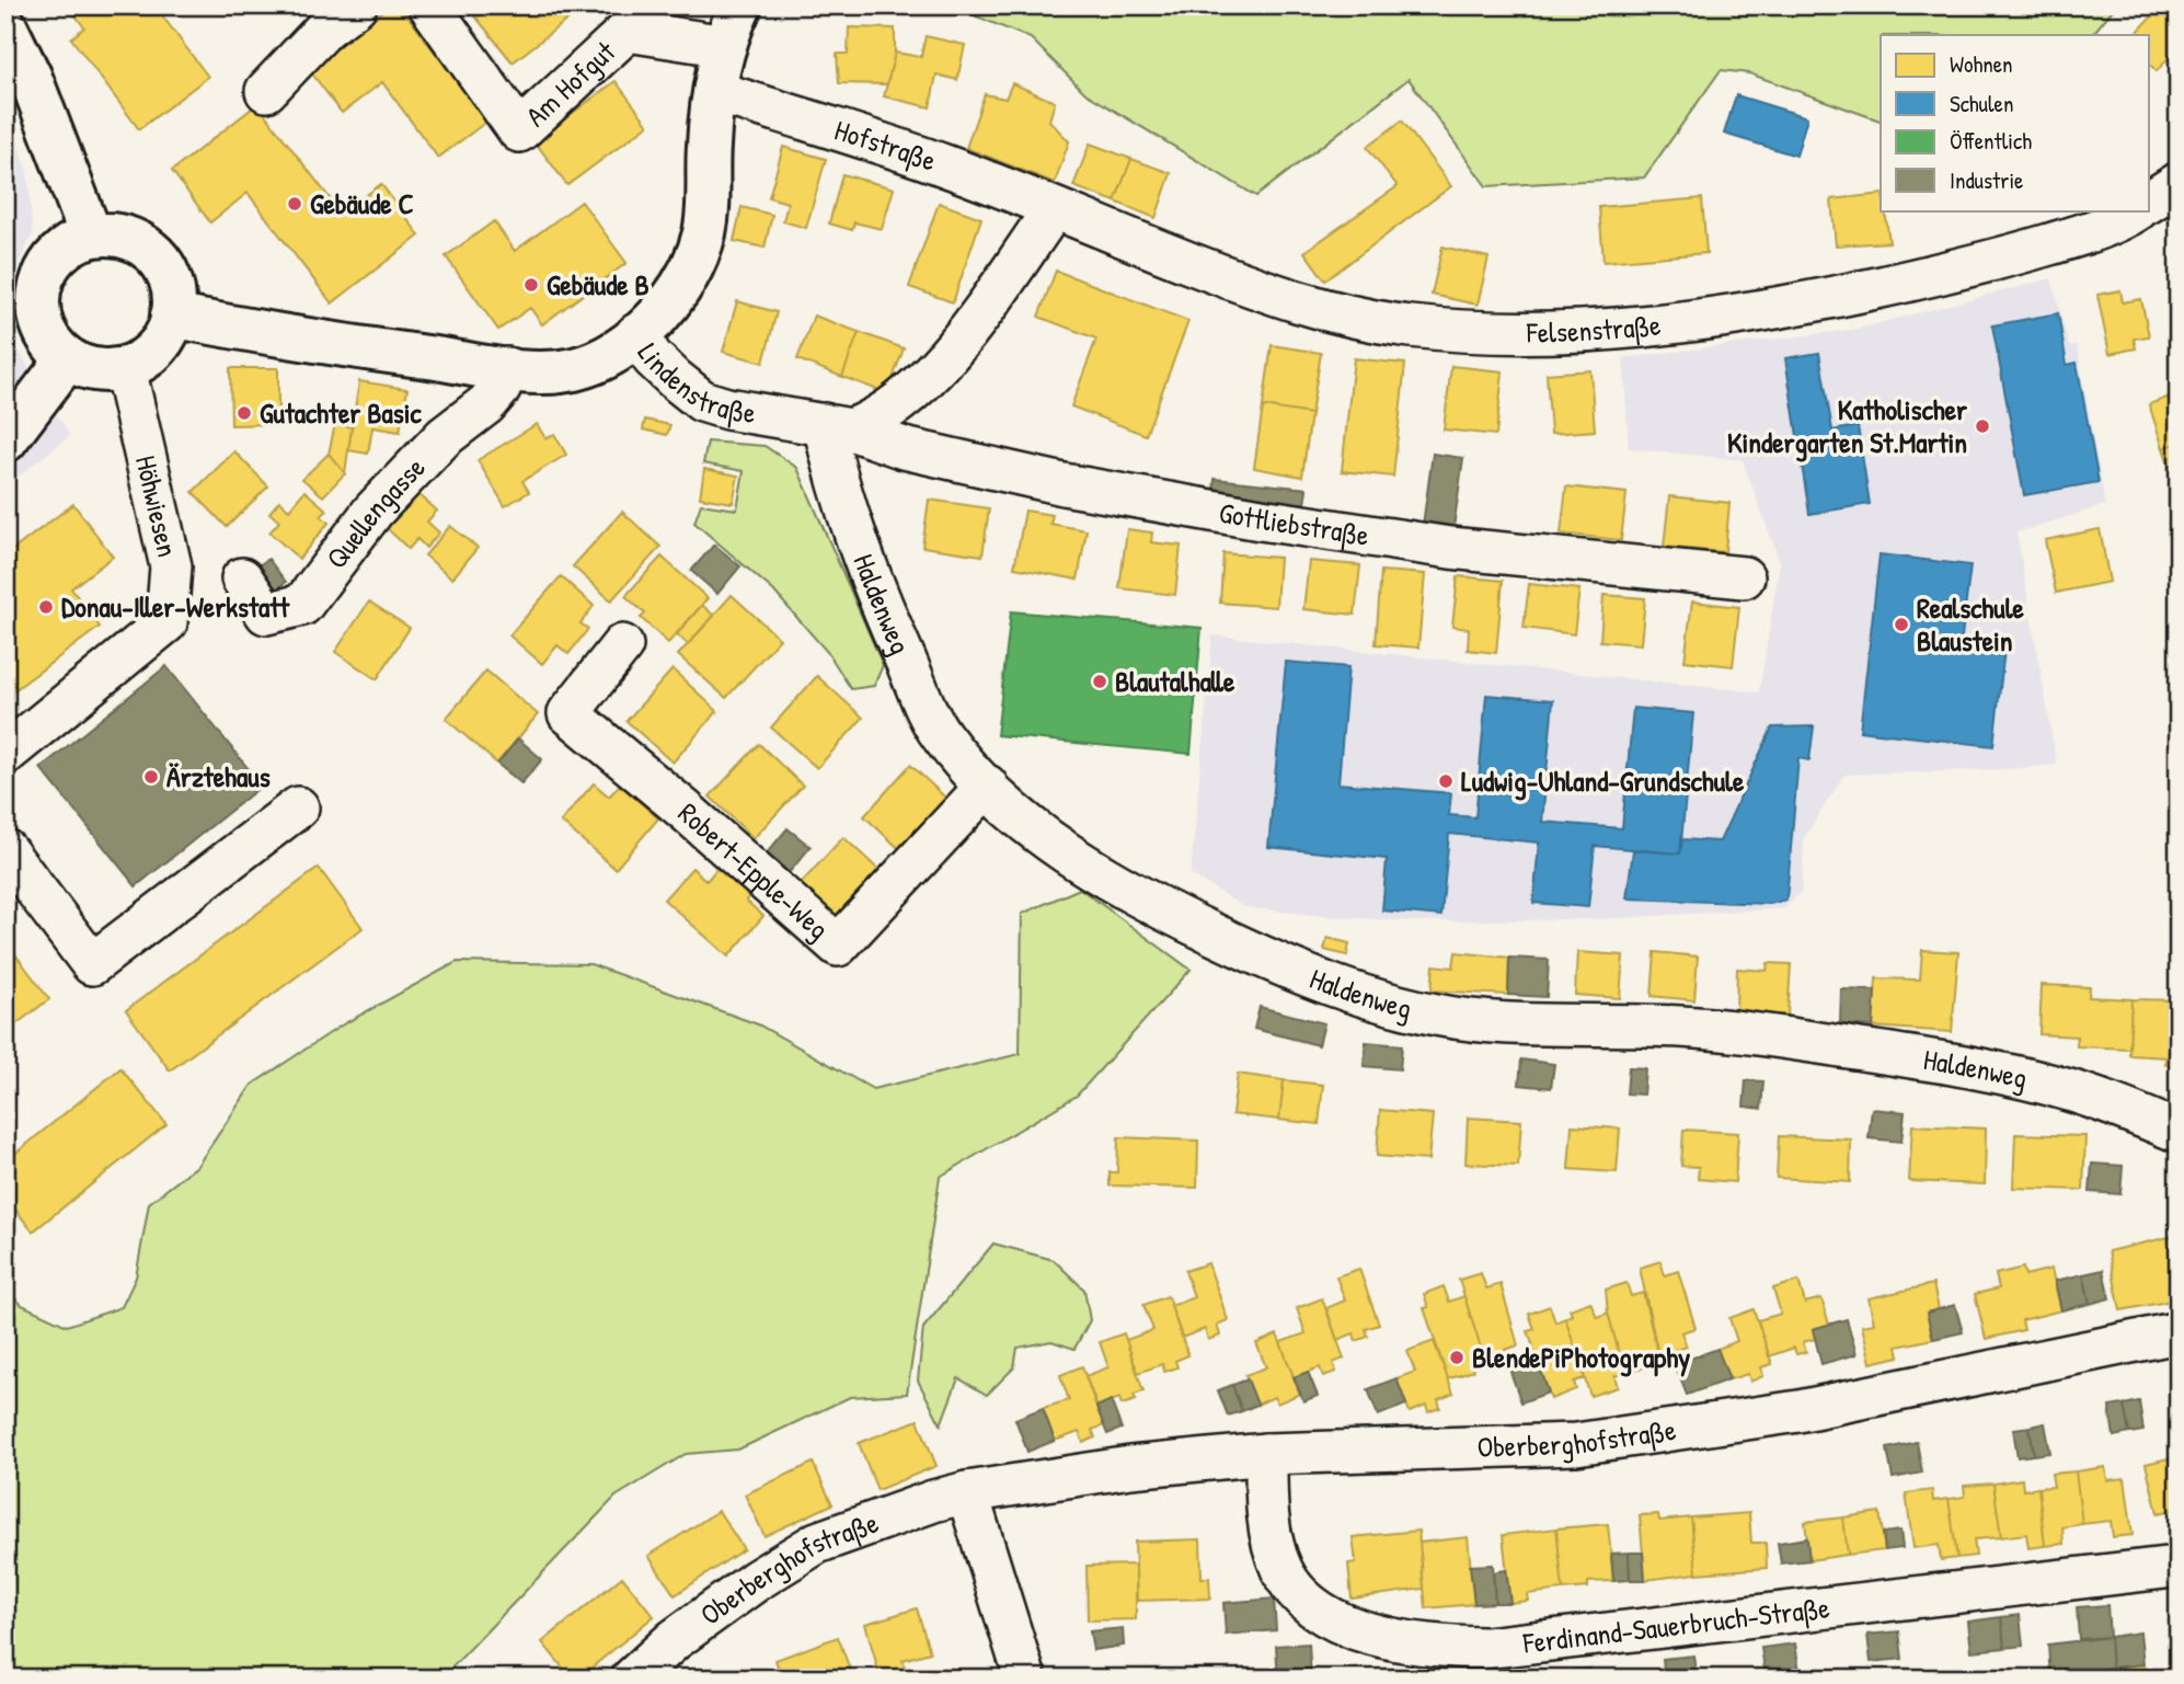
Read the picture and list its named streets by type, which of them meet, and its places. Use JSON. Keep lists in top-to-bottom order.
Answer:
{
  "streets": {
    "street": [
      "Am Hofgut",
      "Hofstraße",
      "Felsenstraße",
      "Lindenstraße",
      "Höhwiesen",
      "Quellengasse",
      "Gottliebstraße",
      "Haldenweg",
      "Robert-Epple-Weg",
      "Oberberghofstraße",
      "Ferdinand-Sauerbruch-Straße"
    ]
  },
  "crossings": [
    ["Hofstraße", "Felsenstraße"],
    ["Lindenstraße", "Höhwiesen"],
    ["Lindenstraße", "Quellengasse"],
    ["Lindenstraße", "Gottliebstraße"],
    ["Lindenstraße", "Haldenweg"],
    ["Gottliebstraße", "Haldenweg"],
    ["Haldenweg", "Robert-Epple-Weg"],
    ["Oberberghofstraße", "Ferdinand-Sauerbruch-Straße"]
  ],
  "places": [
    "Gebäude C",
    "Gebäude B",
    "Gutachter Basic",
    "Katholischer Kindergarten St.Martin",
    "Donau-Iller-Werkstatt",
    "Realschule Blaustein",
    "Blautalhalle",
    "Ärztehaus",
    "Ludwig-Uhland-Grundschule",
    "BlendePiPhotography"
  ],
  "legend": [
    "Wohnen",
    "Schulen",
    "Öffentlich",
    "Industrie"
  ]
}
